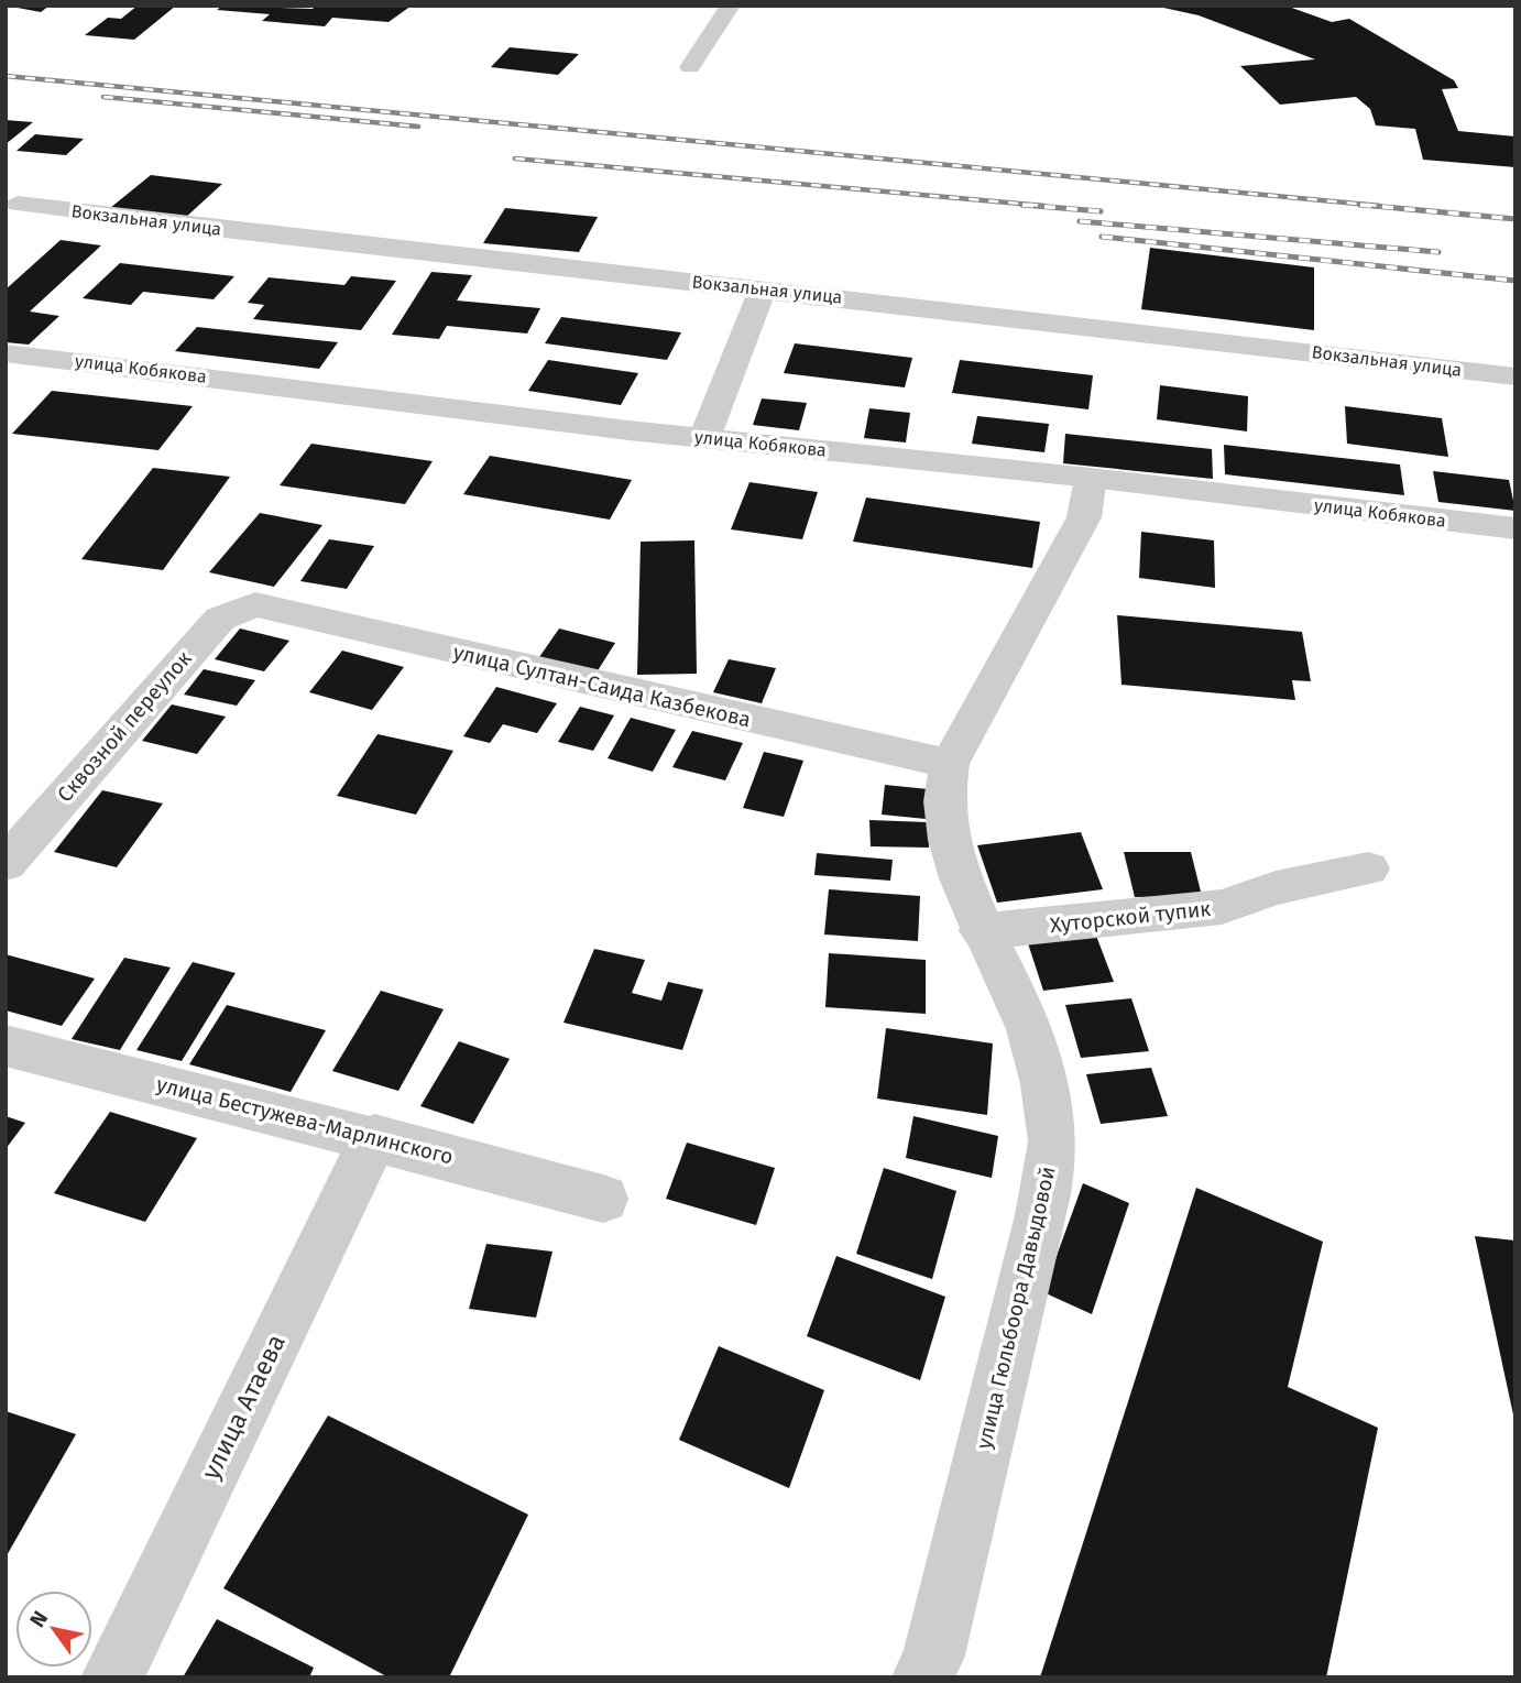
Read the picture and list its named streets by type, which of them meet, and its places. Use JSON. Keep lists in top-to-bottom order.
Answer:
{
  "streets": {
    "street": [
      "Вокзальная улица",
      "улица Кобякова",
      "улица Султан-Саида Казбекова",
      "Сквозной переулок",
      "Хуторской тупик",
      "улица Бестужева-Марлинского",
      "улица Гюльбоора Давыдовой",
      "улица Атаева"
    ]
  },
  "crossings": [
    ["улица Кобякова", "улица Гюльбоора Давыдовой"],
    ["улица Султан-Саида Казбекова", "Сквозной переулок"],
    ["улица Султан-Саида Казбекова", "улица Гюльбоора Давыдовой"],
    ["Хуторской тупик", "улица Гюльбоора Давыдовой"],
    ["улица Бестужева-Марлинского", "улица Атаева"]
  ],
  "north": "top left"
}
